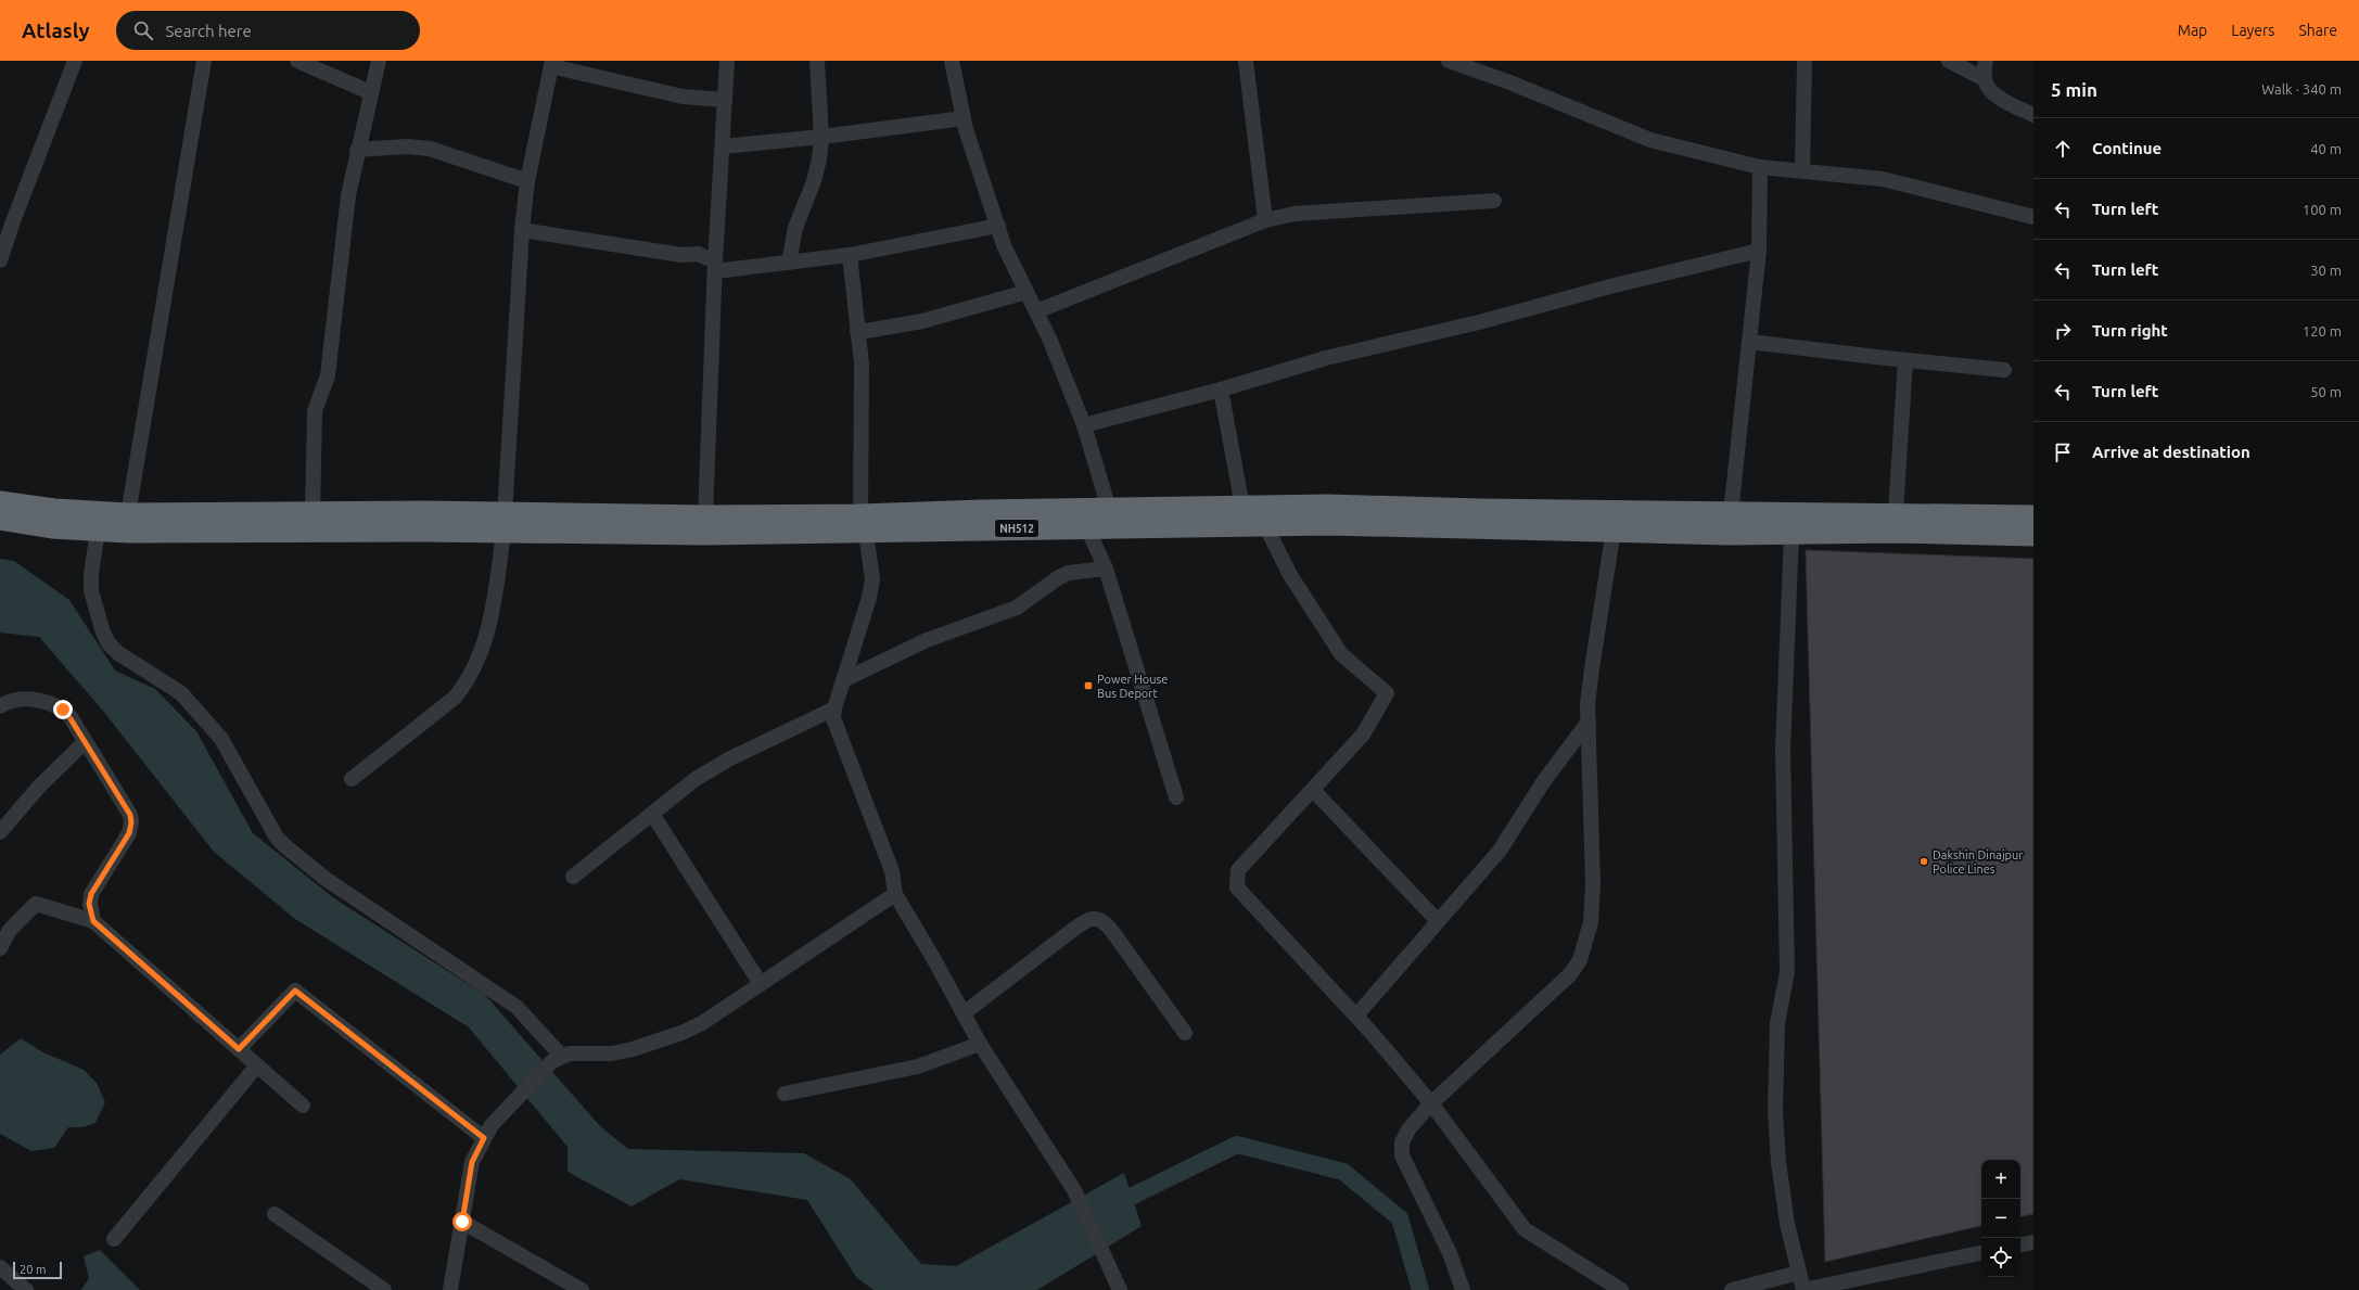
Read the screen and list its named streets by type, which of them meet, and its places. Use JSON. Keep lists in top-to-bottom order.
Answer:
{
  "streets": {
    "highway": ["NH512"]
  },
  "places": {
    "transit": ["Power House Bus Deport"],
    "other": ["Dakshin Dinajpur Police Lines"]
  },
  "scale_bar": "20 m",
  "page": {
    "header": "Atlasly",
    "search": "Search here",
    "nav": ["Map", "Layers", "Share"],
    "heading": ["5 min", "Walk · 340 m"],
    "list": [
      ["Continue", "40 m"],
      ["Turn left", "100 m"],
      ["Turn left", "30 m"],
      ["Turn right", "120 m"],
      ["Turn left", "50 m"],
      "Arrive at destination"
    ],
    "map_buttons": ["+", "−"],
    "scale": "20 m"
  }
}
